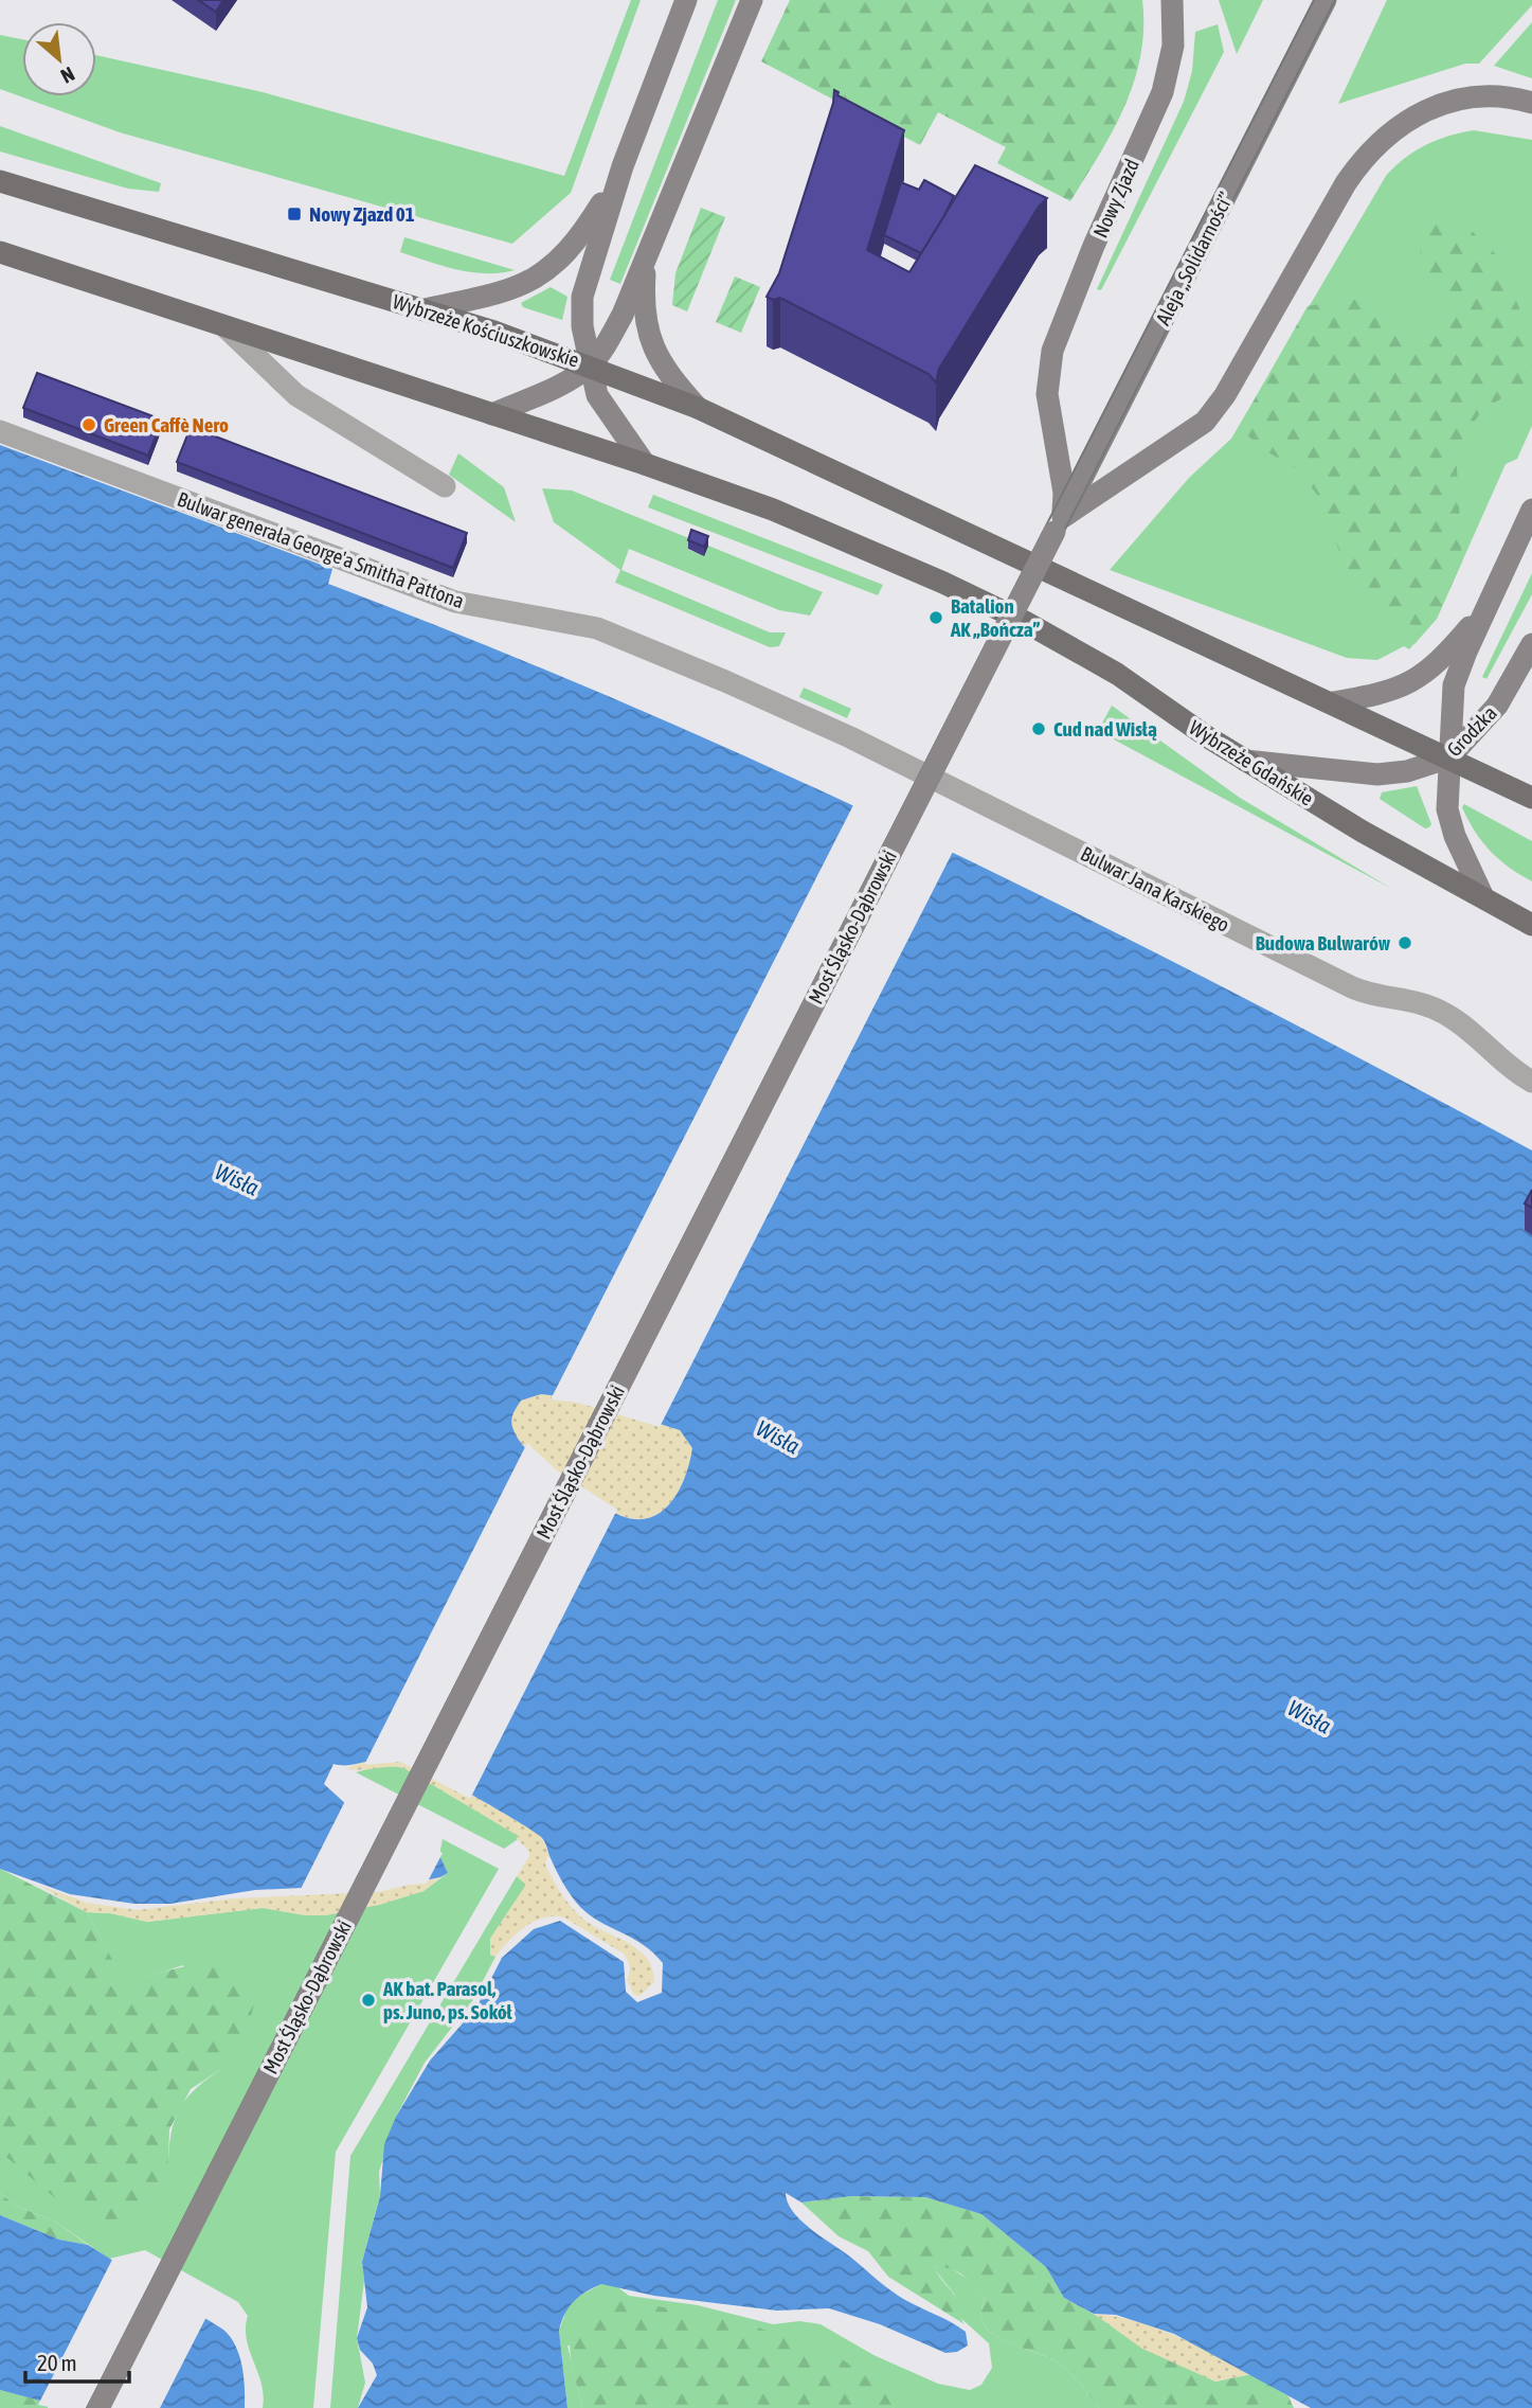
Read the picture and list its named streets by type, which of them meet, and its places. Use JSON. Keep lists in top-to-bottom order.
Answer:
{
  "streets": {
    "main road": [
      "Nowy Zjazd",
      "Aleja „Solidarności”",
      "Wybrzeże Kościuszkowskie",
      "Grodzka",
      "Wybrzeże Gdańskie",
      "Most Śląsko-Dąbrowski"
    ],
    "street": ["Bulwar generała George'a Smitha Pattona", "Bulwar Jana Karskiego"]
  },
  "crossings": [
    ["Nowy Zjazd", "Aleja „Solidarności”"],
    ["Nowy Zjazd", "Most Śląsko-Dąbrowski"],
    ["Aleja „Solidarności”", "Most Śląsko-Dąbrowski"],
    ["Bulwar generała George'a Smitha Pattona", "Bulwar Jana Karskiego"],
    ["Grodzka", "Wybrzeże Gdańskie"]
  ],
  "water": ["Wisła"],
  "places": {
    "transit": ["Nowy Zjazd 01"],
    "other": [
      "Green Caffè Nero",
      "Batalion AK „Bończa”",
      "Cud nad Wisłą",
      "Budowa Bulwarów",
      "AK bat. Parasol, ps. Juno, ps. Sokół"
    ]
  },
  "scale_bar": "20 m",
  "north": "bottom right"
}
